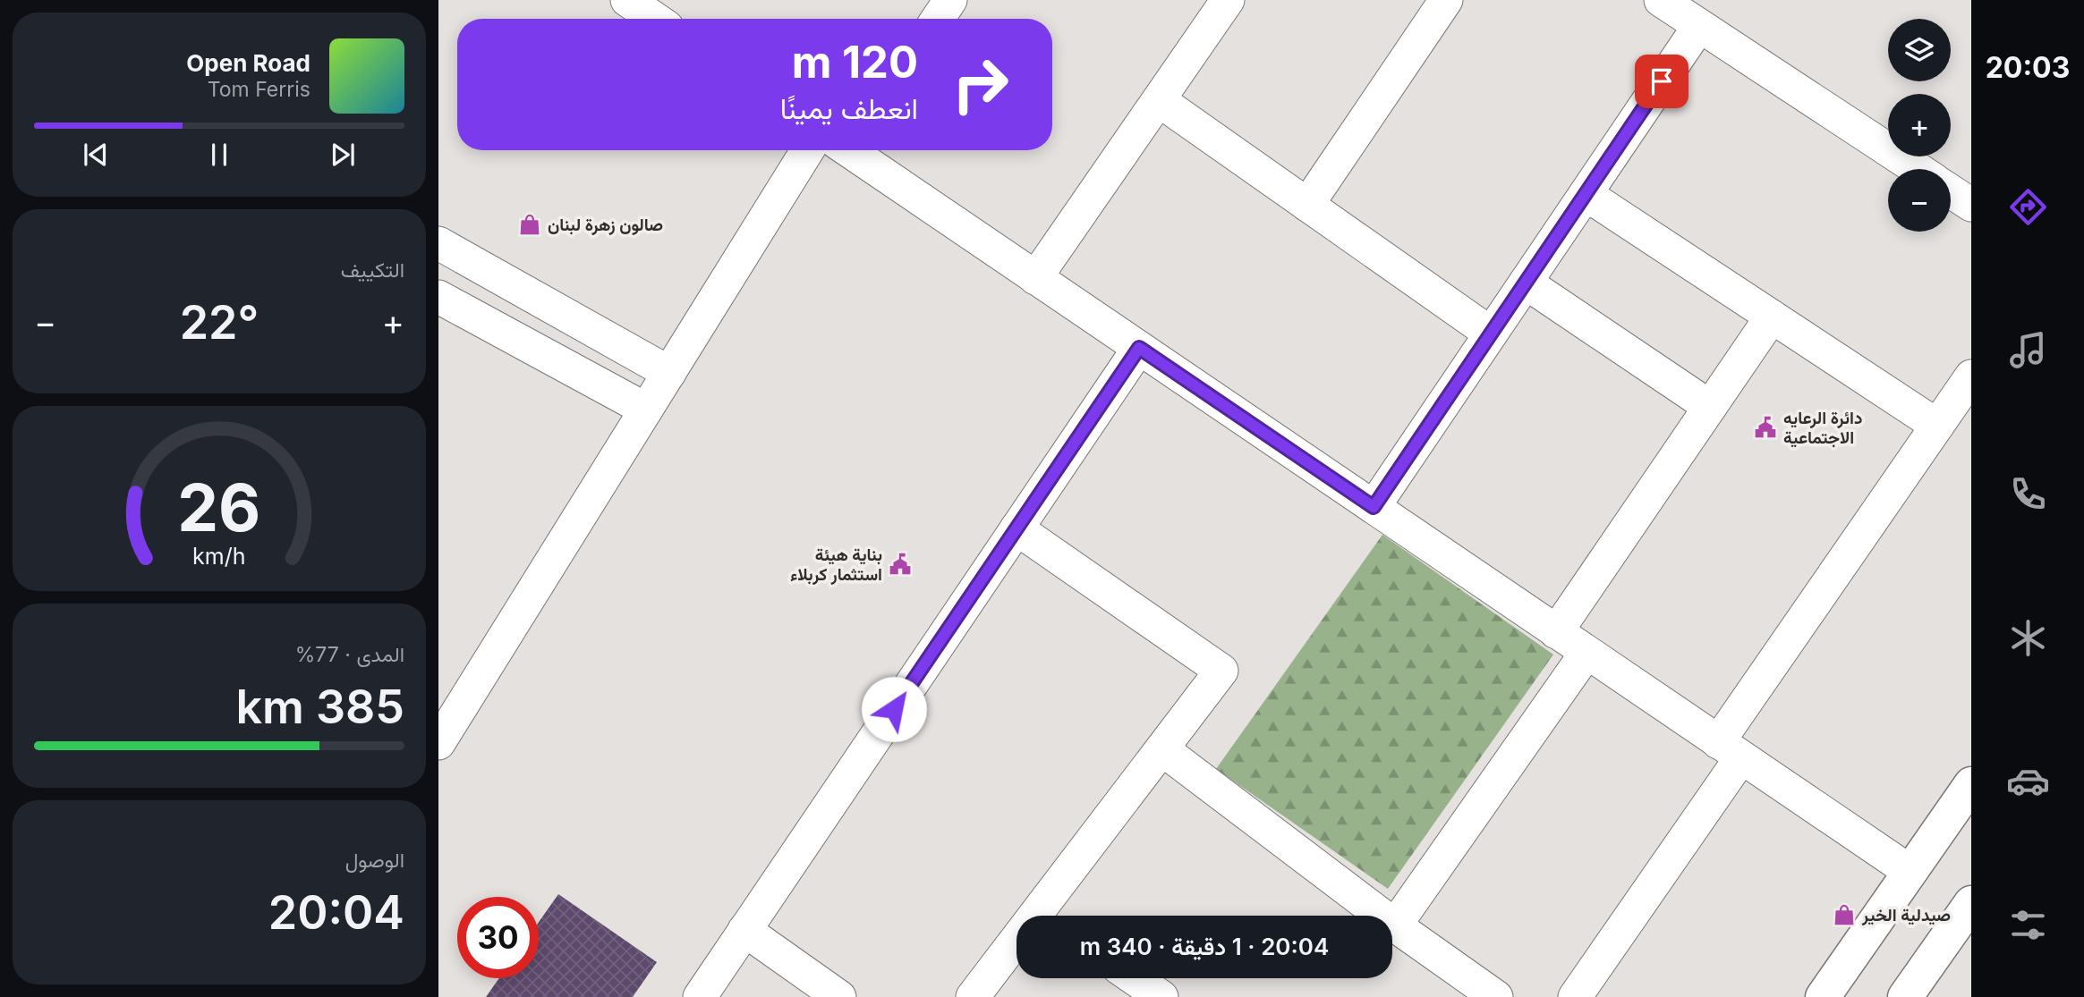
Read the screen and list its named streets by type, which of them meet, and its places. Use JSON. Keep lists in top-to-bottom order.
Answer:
{
  "places": {
    "shop": ["صالون زهرة لبنان", "صيدلية الخير"],
    "public building": ["دائرة الرعايه الاجتماعية", "بناية هيئة استثمار كربلاء"]
  },
  "page": {
    "tabs": "20:03",
    "map_buttons": ["+", "−"],
    "turn": ["120 m", "انعطف يمينًا"],
    "song": ["Open Road", "Tom Ferris"],
    "tile": [
      "التكييف",
      ["المدى · 77%", "385 km"],
      ["الوصول", "20:04"]
    ],
    "heat": ["−", "22°", "+"],
    "limit": "30",
    "trip": "20:04 · 1 دقيقة · 340 m",
    "gauge": ["26", "km/h"]
  }
}
